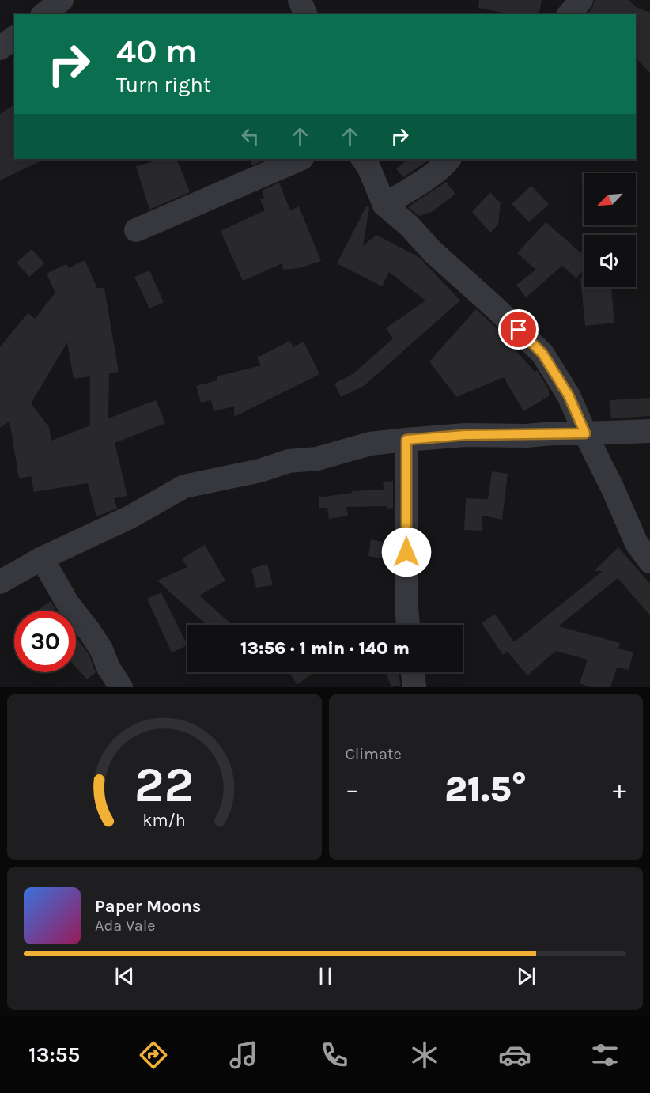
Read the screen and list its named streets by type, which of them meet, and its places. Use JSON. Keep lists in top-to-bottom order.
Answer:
{
  "north": "bottom left",
  "page": {
    "turn": ["40 m", "Turn right"],
    "limit": "30",
    "trip": "13:56 · 1 min · 140 m",
    "tile": "Climate",
    "heat": ["−", "21.5°", "+"],
    "song": ["Paper Moons", "Ada Vale"],
    "tabs": "13:55",
    "gauge": ["22", "km/h"]
  }
}
